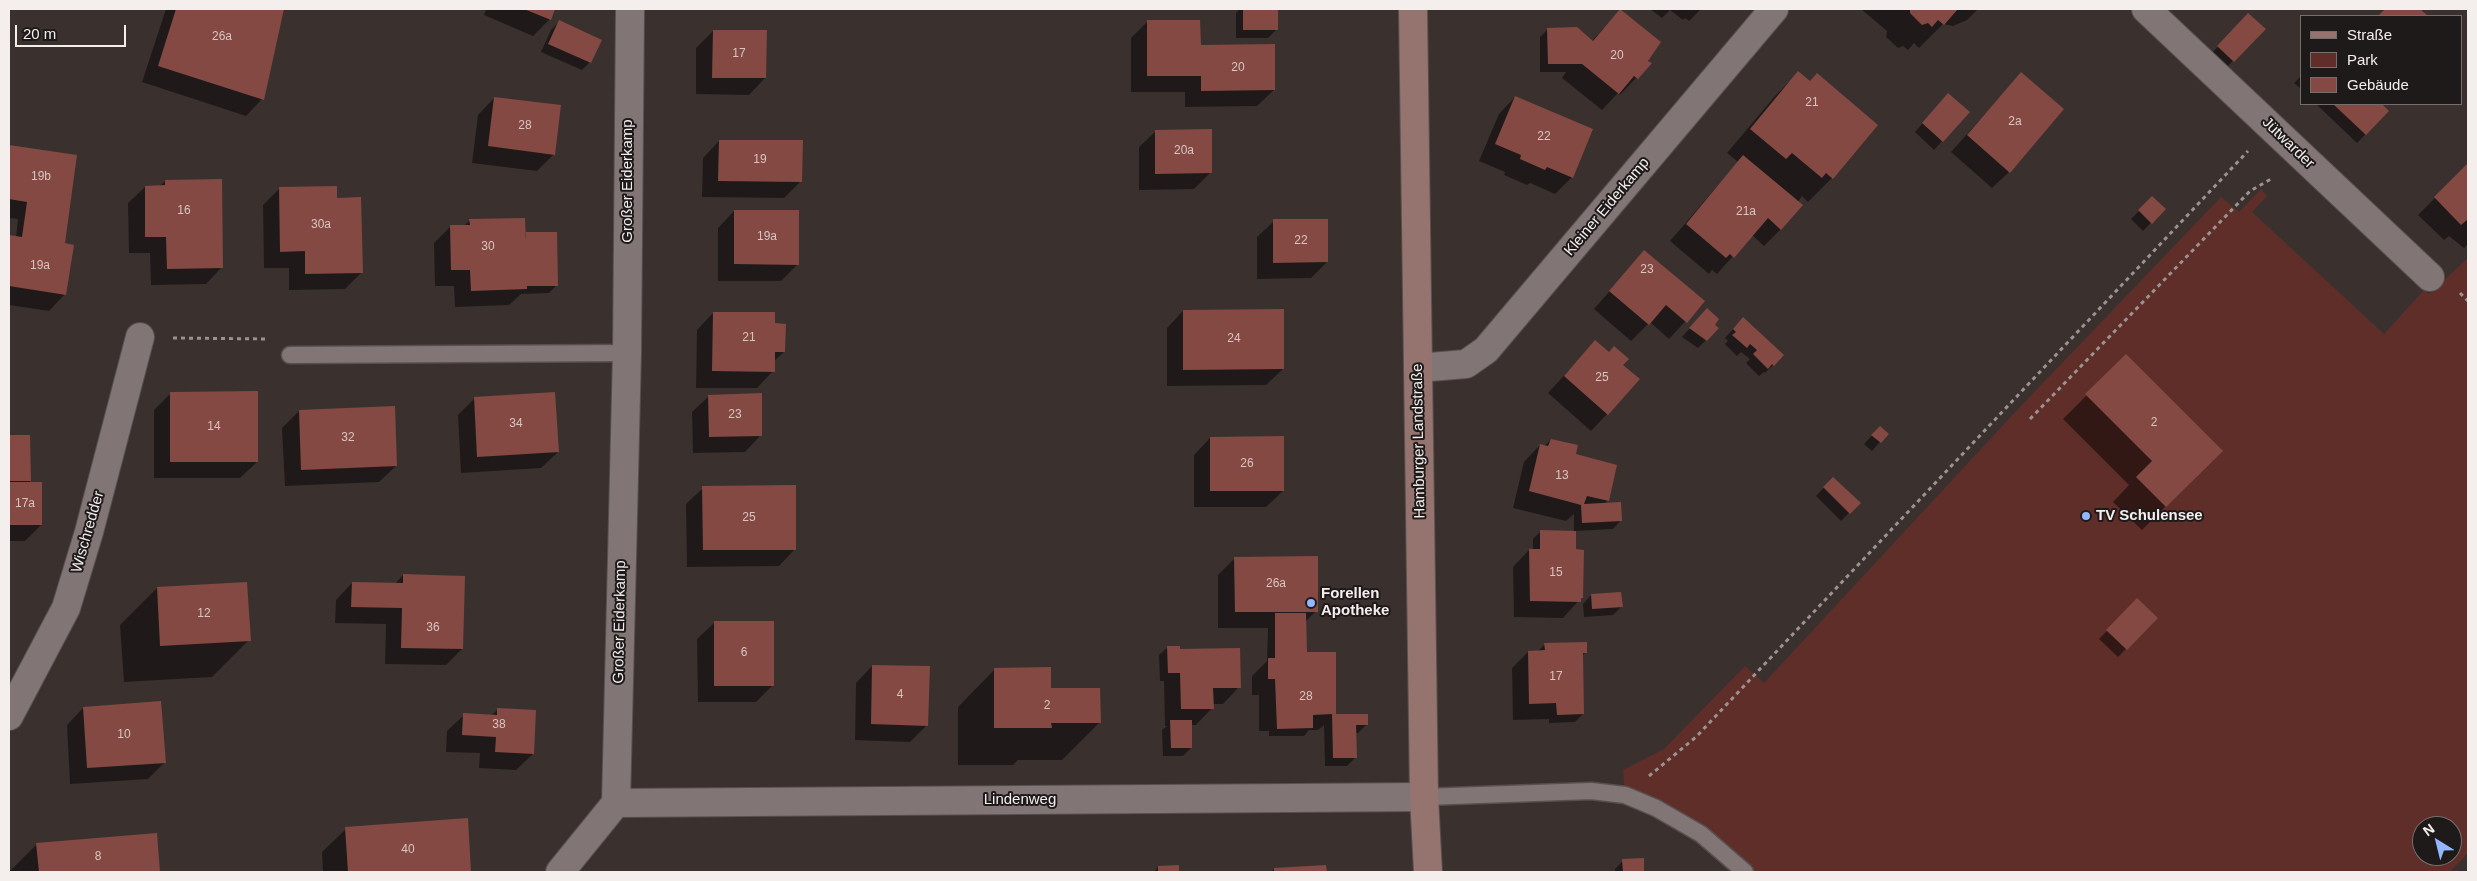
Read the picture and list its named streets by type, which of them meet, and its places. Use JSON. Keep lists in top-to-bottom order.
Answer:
{
  "streets": {
    "main road": ["Hamburger Landstraße"],
    "street": [
      "Jütwarder",
      "Großer Eiderkamp",
      "Kleiner Eiderkamp",
      "Wischredder",
      "Lindenweg"
    ]
  },
  "crossings": [
    ["Großer Eiderkamp", "Lindenweg"],
    ["Kleiner Eiderkamp", "Hamburger Landstraße"],
    ["Hamburger Landstraße", "Lindenweg"]
  ],
  "places": ["TV Schulensee", "Forellen Apotheke"],
  "house_numbers": [
    "26a",
    "17",
    "20",
    "20",
    "21",
    "2a",
    "28",
    "22",
    "20a",
    "19",
    "19b",
    "16",
    "21a",
    "30a",
    "19a",
    "22",
    "30",
    "19a",
    "23",
    "21",
    "24",
    "25",
    "23",
    "2",
    "34",
    "14",
    "32",
    "26",
    "13",
    "17a",
    "25",
    "15",
    "26a",
    "12",
    "36",
    "6",
    "17",
    "4",
    "28",
    "2",
    "38",
    "10",
    "40",
    "8"
  ],
  "legend": ["Straße", "Park", "Gebäude"],
  "scale_bar": "20 m",
  "north": "top left"
}
